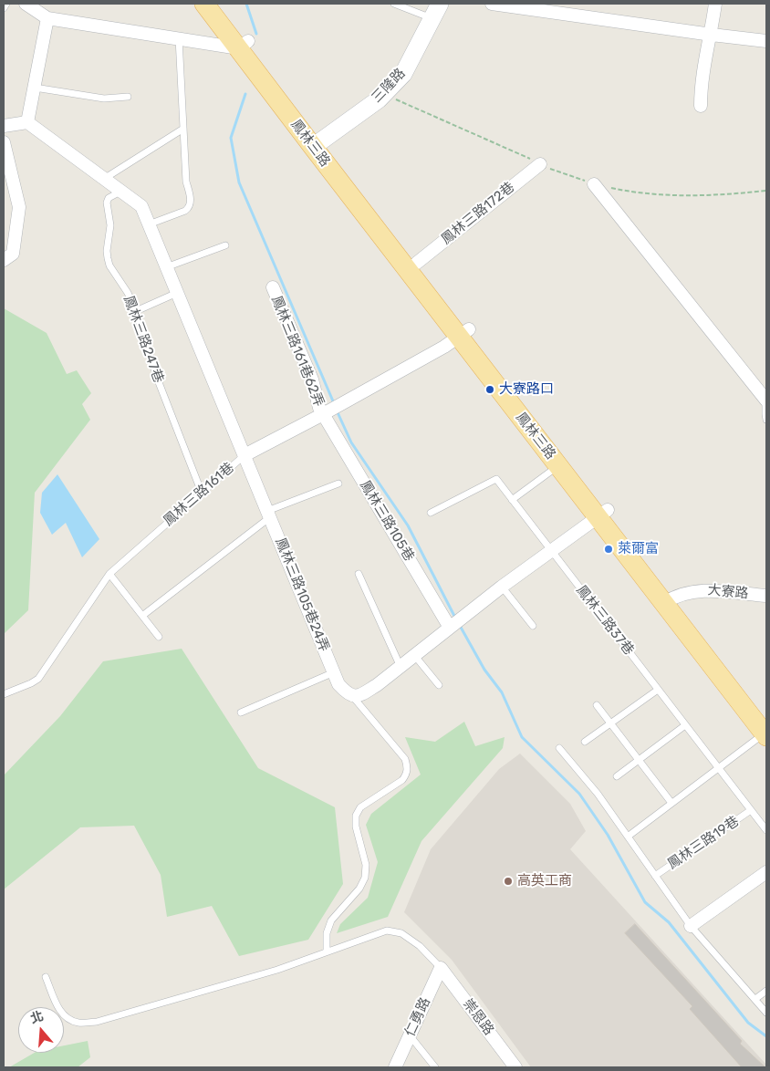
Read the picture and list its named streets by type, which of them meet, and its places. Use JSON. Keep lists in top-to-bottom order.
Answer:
{
  "streets": {
    "main road": ["鳳林三路"],
    "street": [
      "三隆路",
      "鳳林三路172巷",
      "鳳林三路161巷62弄",
      "鳳林三路161巷",
      "鳳林三路105巷",
      "大寮路",
      "鳳林三路105巷24弄",
      "仁勇路",
      "崇恩路"
    ],
    "lane": ["鳳林三路247巷", "鳳林三路37巷", "鳳林三路19巷"]
  },
  "crossings": [
    ["三隆路", "鳳林三路"],
    ["鳳林三路", "鳳林三路172巷"],
    ["鳳林三路", "大寮路"],
    ["鳳林三路247巷", "鳳林三路161巷"],
    ["鳳林三路161巷62弄", "鳳林三路105巷"],
    ["鳳林三路161巷", "鳳林三路105巷24弄"],
    ["鳳林三路37巷", "鳳林三路19巷"],
    ["仁勇路", "崇恩路"]
  ],
  "places": ["大寮路口", "萊爾富", "高英工商"],
  "north": "top"
}
